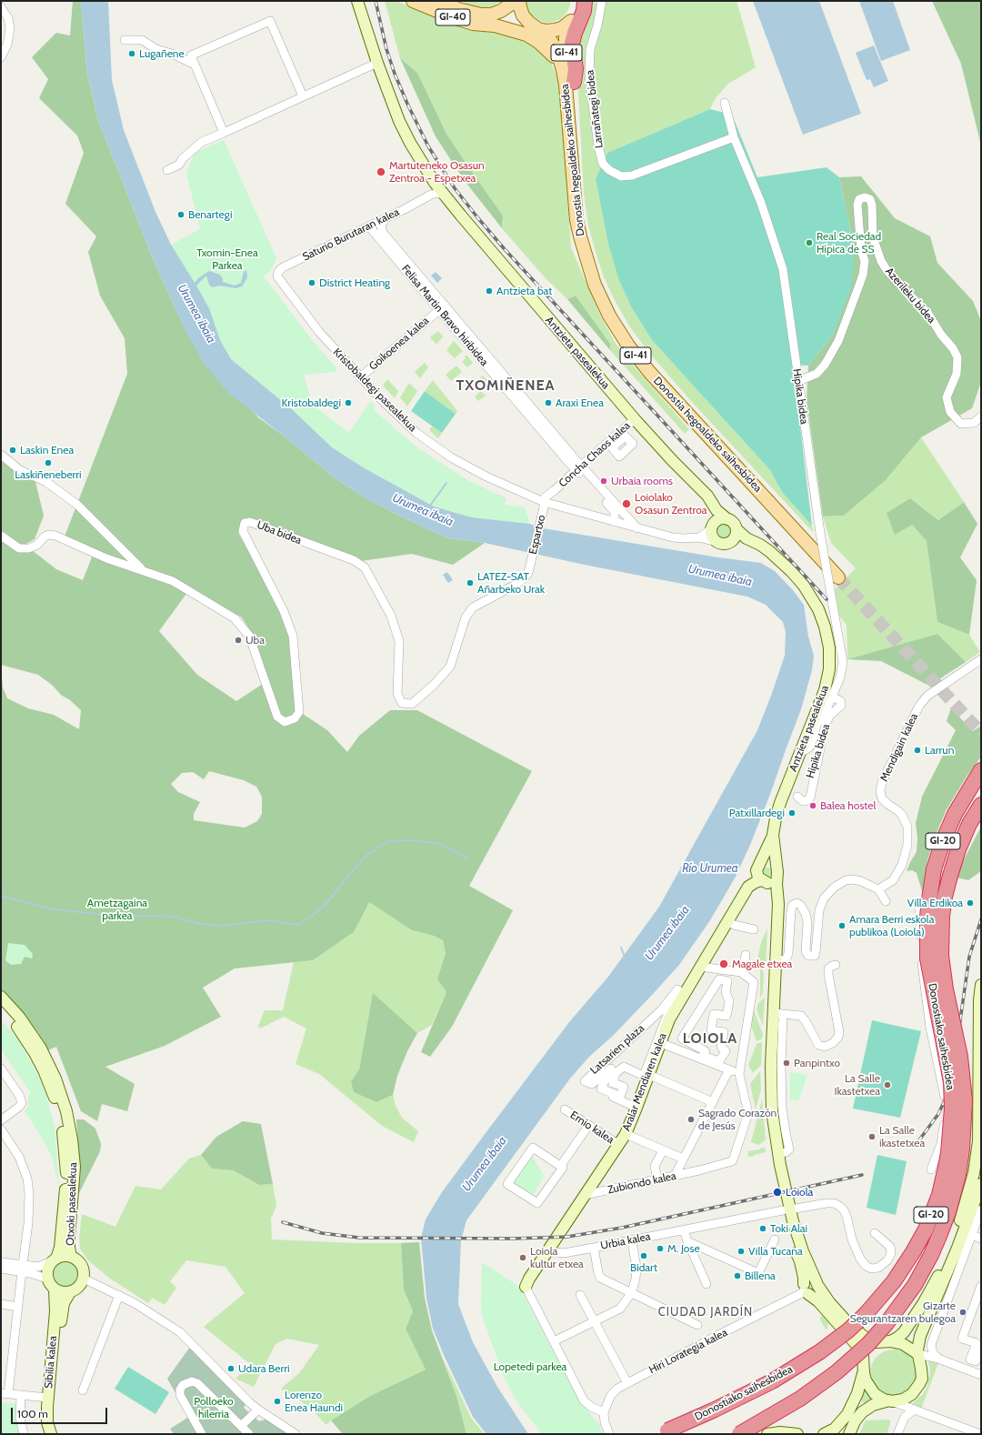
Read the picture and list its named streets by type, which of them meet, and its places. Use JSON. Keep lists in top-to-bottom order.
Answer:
{
  "streets": {
    "highway": ["GI-20", "Donostiako saihesbidea"],
    "main road": [
      "GI-40",
      "GI-41",
      "Donostia hegoaldeko saihesbidea",
      "Antzieta pasealekua",
      "Aralar Mendiaren kalea",
      "Otxoki pasealekua",
      "Sibilia kalea"
    ],
    "street": [
      "Larrañategi bidea",
      "Saturio Burutaran kalea",
      "Azerileku bidea",
      "Felisa Martin Bravo hiribidea",
      "Goikoenea kalea",
      "Kristobaldegi pasealekua",
      "Hipika bidea",
      "Concha Chaos kalea",
      "Uba bidea",
      "Espartxo",
      "Mendigain kalea",
      "Latsarien plaza",
      "Ernio kalea",
      "Zubiondo kalea",
      "Urbia kalea",
      "Hiri Lorategia kalea"
    ]
  },
  "crossings": [
    ["GI-40", "GI-41"],
    ["GI-40", "Donostia hegoaldeko saihesbidea"],
    ["GI-41", "Donostia hegoaldeko saihesbidea"],
    ["Larrañategi bidea", "Hipika bidea"],
    ["Donostia hegoaldeko saihesbidea", "Hipika bidea"],
    ["Saturio Burutaran kalea", "Felisa Martin Bravo hiribidea"],
    ["Saturio Burutaran kalea", "Kristobaldegi pasealekua"],
    ["Azerileku bidea", "Hipika bidea"],
    ["Felisa Martin Bravo hiribidea", "Goikoenea kalea"],
    ["Felisa Martin Bravo hiribidea", "Kristobaldegi pasealekua"],
    ["Felisa Martin Bravo hiribidea", "Concha Chaos kalea"],
    ["Goikoenea kalea", "Kristobaldegi pasealekua"],
    ["Antzieta pasealekua", "Kristobaldegi pasealekua"],
    ["Antzieta pasealekua", "Hipika bidea"],
    ["Antzieta pasealekua", "Concha Chaos kalea"],
    ["Kristobaldegi pasealekua", "Concha Chaos kalea"],
    ["Kristobaldegi pasealekua", "Espartxo"],
    ["Concha Chaos kalea", "Espartxo"],
    ["Uba bidea", "Espartxo"],
    ["Latsarien plaza", "Aralar Mendiaren kalea"],
    ["Aralar Mendiaren kalea", "Ernio kalea"],
    ["Aralar Mendiaren kalea", "Zubiondo kalea"],
    ["Aralar Mendiaren kalea", "Urbia kalea"],
    ["Otxoki pasealekua", "Sibilia kalea"]
  ],
  "districts": ["TXOMIÑENEA", "LOIOLA", "CIUDAD JARDÍN"],
  "water": ["Urumea ibaia", "Río Urumea"],
  "parks": [
    "Txomin-Enea Parkea",
    "Ametzagaina parkea",
    "Lopetedi parkea",
    "Polloeko hilerria"
  ],
  "places": [
    "Lugañene",
    "Martuteneko Osasun Zentroa - Espetxea",
    "Benartegi",
    "Real Sociedad Hípica de SS",
    "District Heating",
    "Antzieta bat",
    "Kristobaldegi",
    "Araxi Enea",
    "Laskin Enea",
    "Laskiñeneberri",
    "Urbaia rooms",
    "Loiolako Osasun Zentroa",
    "LATEZ-SAT Añarbeko Urak",
    "Uba",
    "Larrun",
    "Balea hostel",
    "Patxillardegi",
    "Villa Erdikoa",
    "Amara Berri eskola publikoa (Loiola)",
    "Magale etxea",
    "Panpintxo",
    "La Salle Ikastetxea",
    "Sagrado Corazón de Jesús",
    "La Salle ikastetxea",
    "Loiola",
    "Toki Alai",
    "M. Jose",
    "Villa Tucana",
    "Bidart",
    "Loiola kultur etxea",
    "Billena",
    "Gizarte Segurantzaren bulegoa",
    "Udara Berri",
    "Lorenzo Enea Haundi"
  ],
  "scale_bar": "100 m"
}
